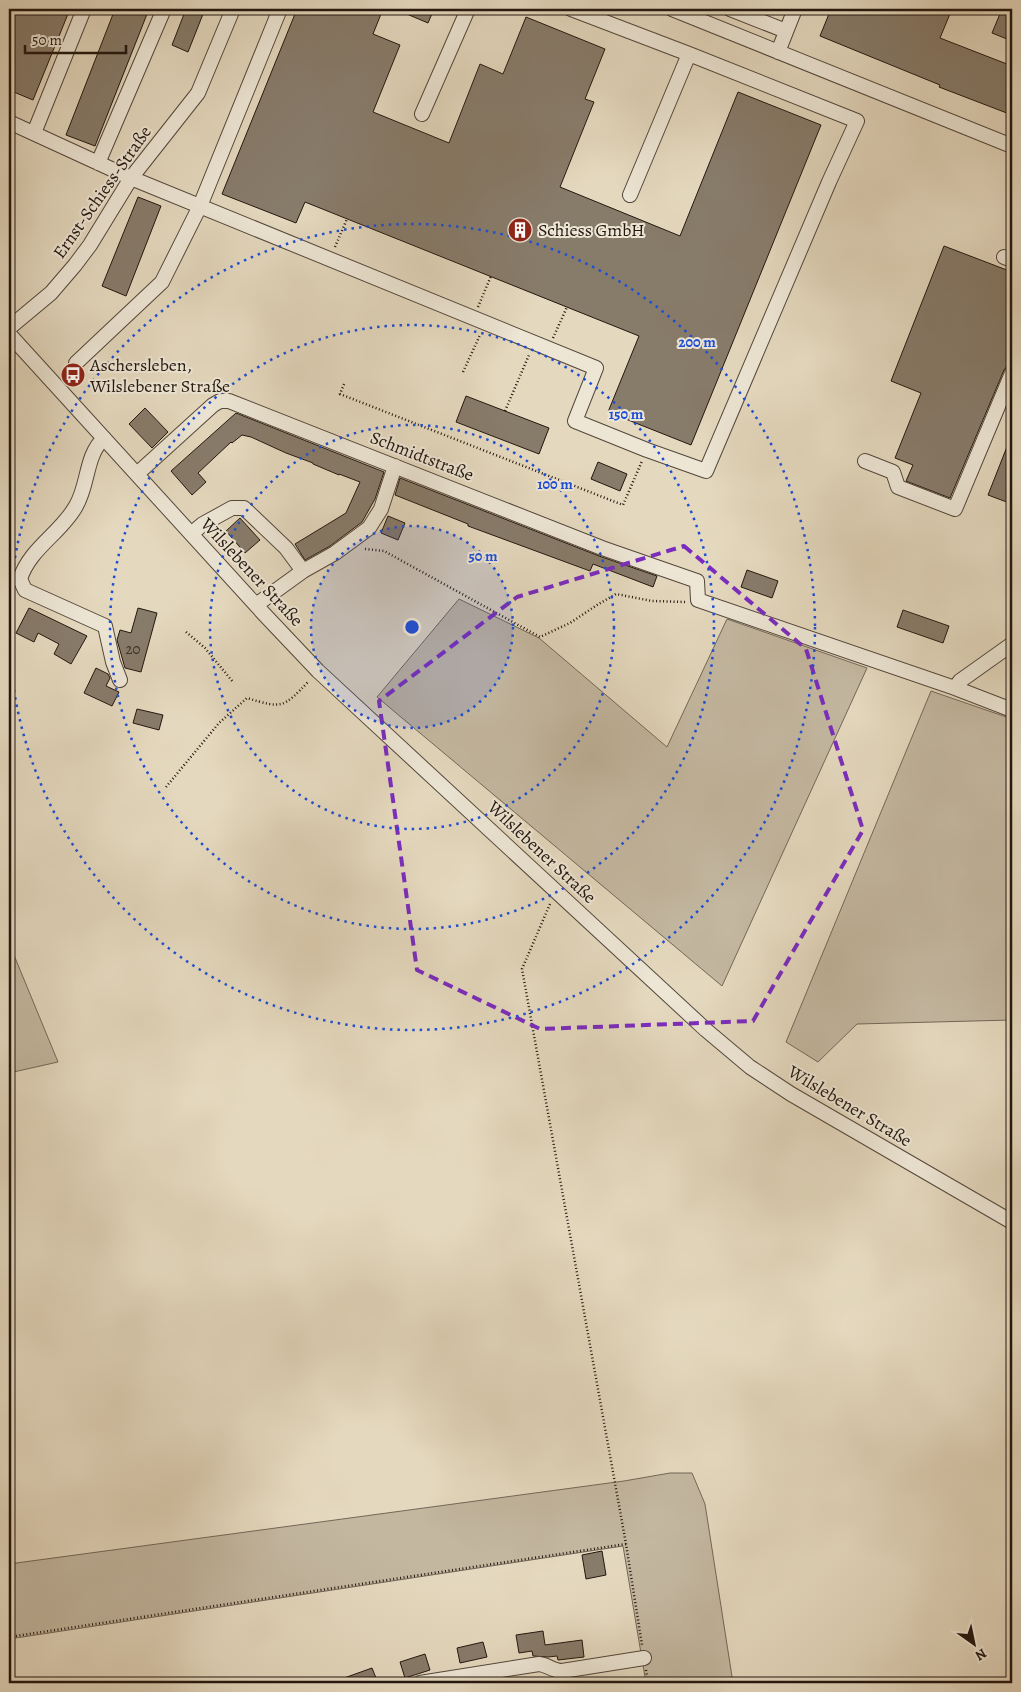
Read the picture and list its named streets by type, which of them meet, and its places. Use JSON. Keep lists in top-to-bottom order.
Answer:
{
  "streets": {
    "street": ["Ernst-Schiess-Straße", "Schmidtstraße", "Wilslebener Straße"]
  },
  "crossings": [
    ["Schmidtstraße", "Wilslebener Straße"]
  ],
  "places": {
    "building": ["Schiess GmbH"],
    "bus stop": ["Aschersleben, Wilslebener Straße"]
  },
  "house_numbers": ["20"],
  "scale_bar": "50 m",
  "north": "bottom right",
  "rings": [
    "200 m",
    "150 m",
    "100 m",
    "50 m"
  ]
}
